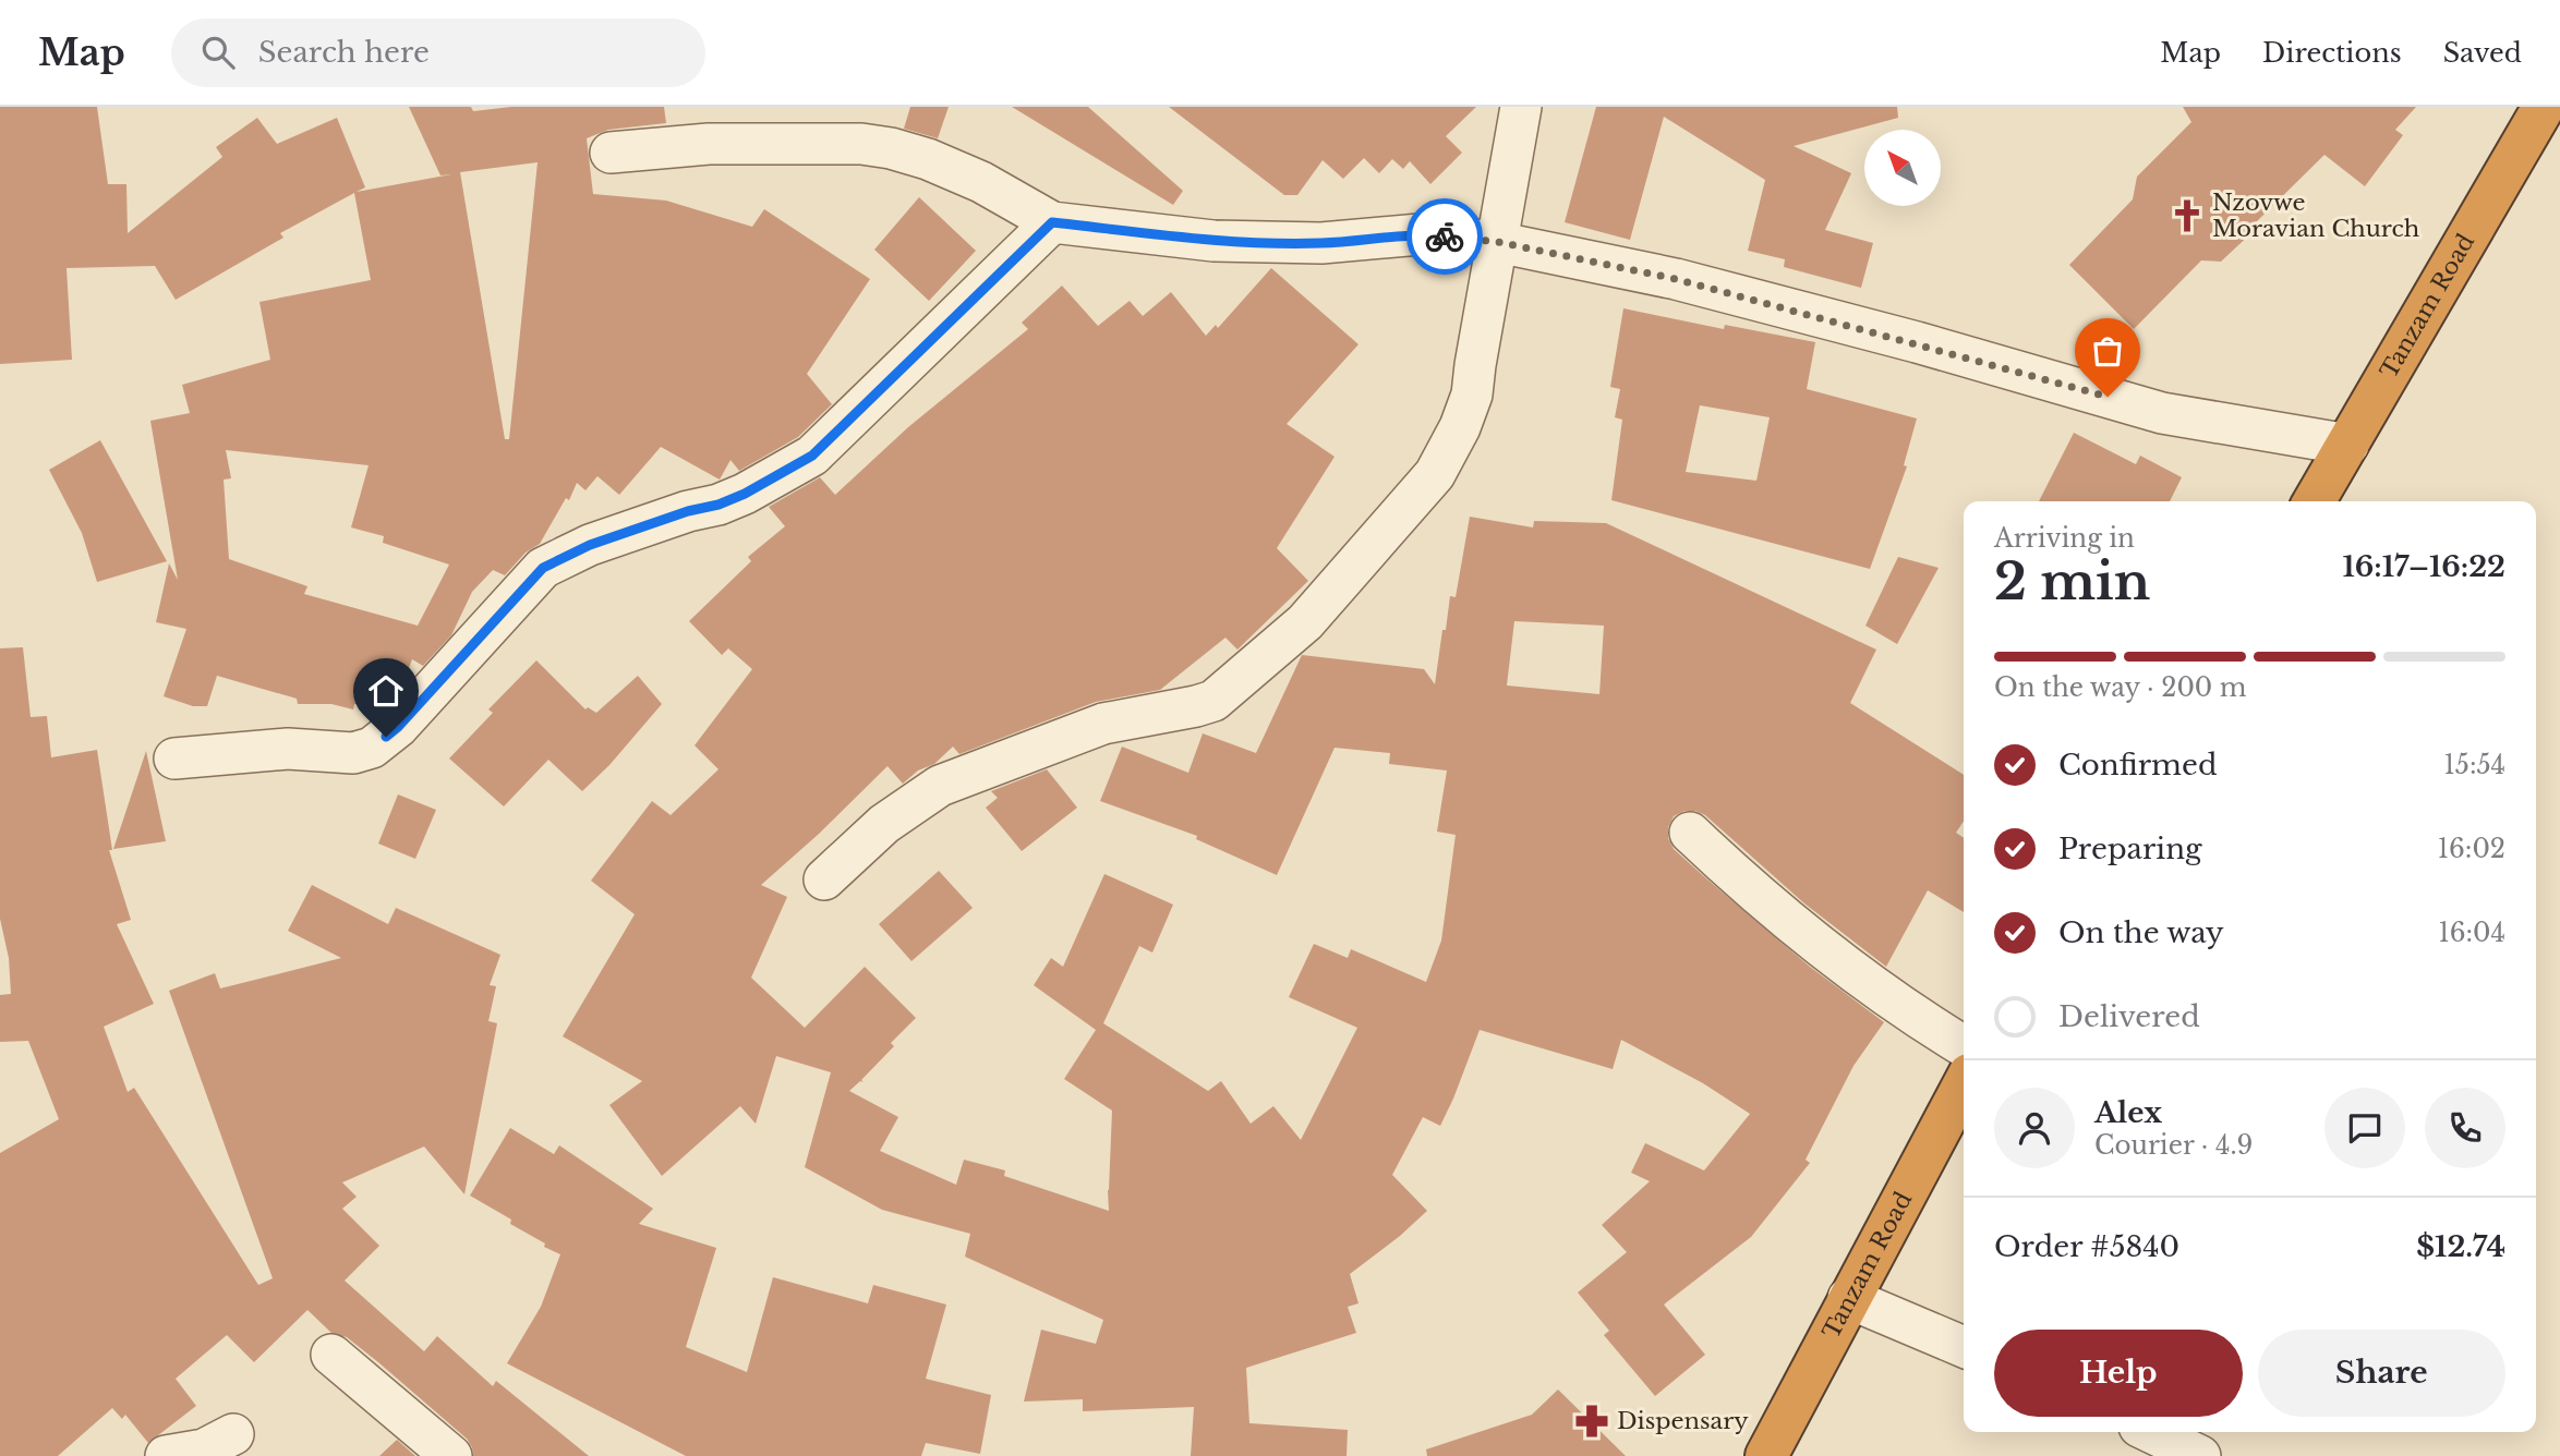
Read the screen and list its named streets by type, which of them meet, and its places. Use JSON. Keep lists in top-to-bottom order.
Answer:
{
  "streets": {
    "highway": ["Tanzam Road"]
  },
  "places": {
    "church": ["Nzovwe Moravian Church"],
    "pharmacy": ["Dispensary"]
  },
  "north": "top left",
  "page": {
    "header": "Map",
    "search": "Search here",
    "nav": ["Map", "Directions", "Saved"],
    "heading": ["2 min", "Arriving in", "16:17–16:22"],
    "panel": [
      "Alex",
      "Courier · 4.9",
      "Order #5840",
      "$12.74"
    ],
    "bar": "On the way · 200 m",
    "list": [
      ["Confirmed", "15:54"],
      ["Preparing", "16:02"],
      ["On the way", "16:04"],
      "Delivered"
    ],
    "buttons": ["Help", "Share"]
  }
}
